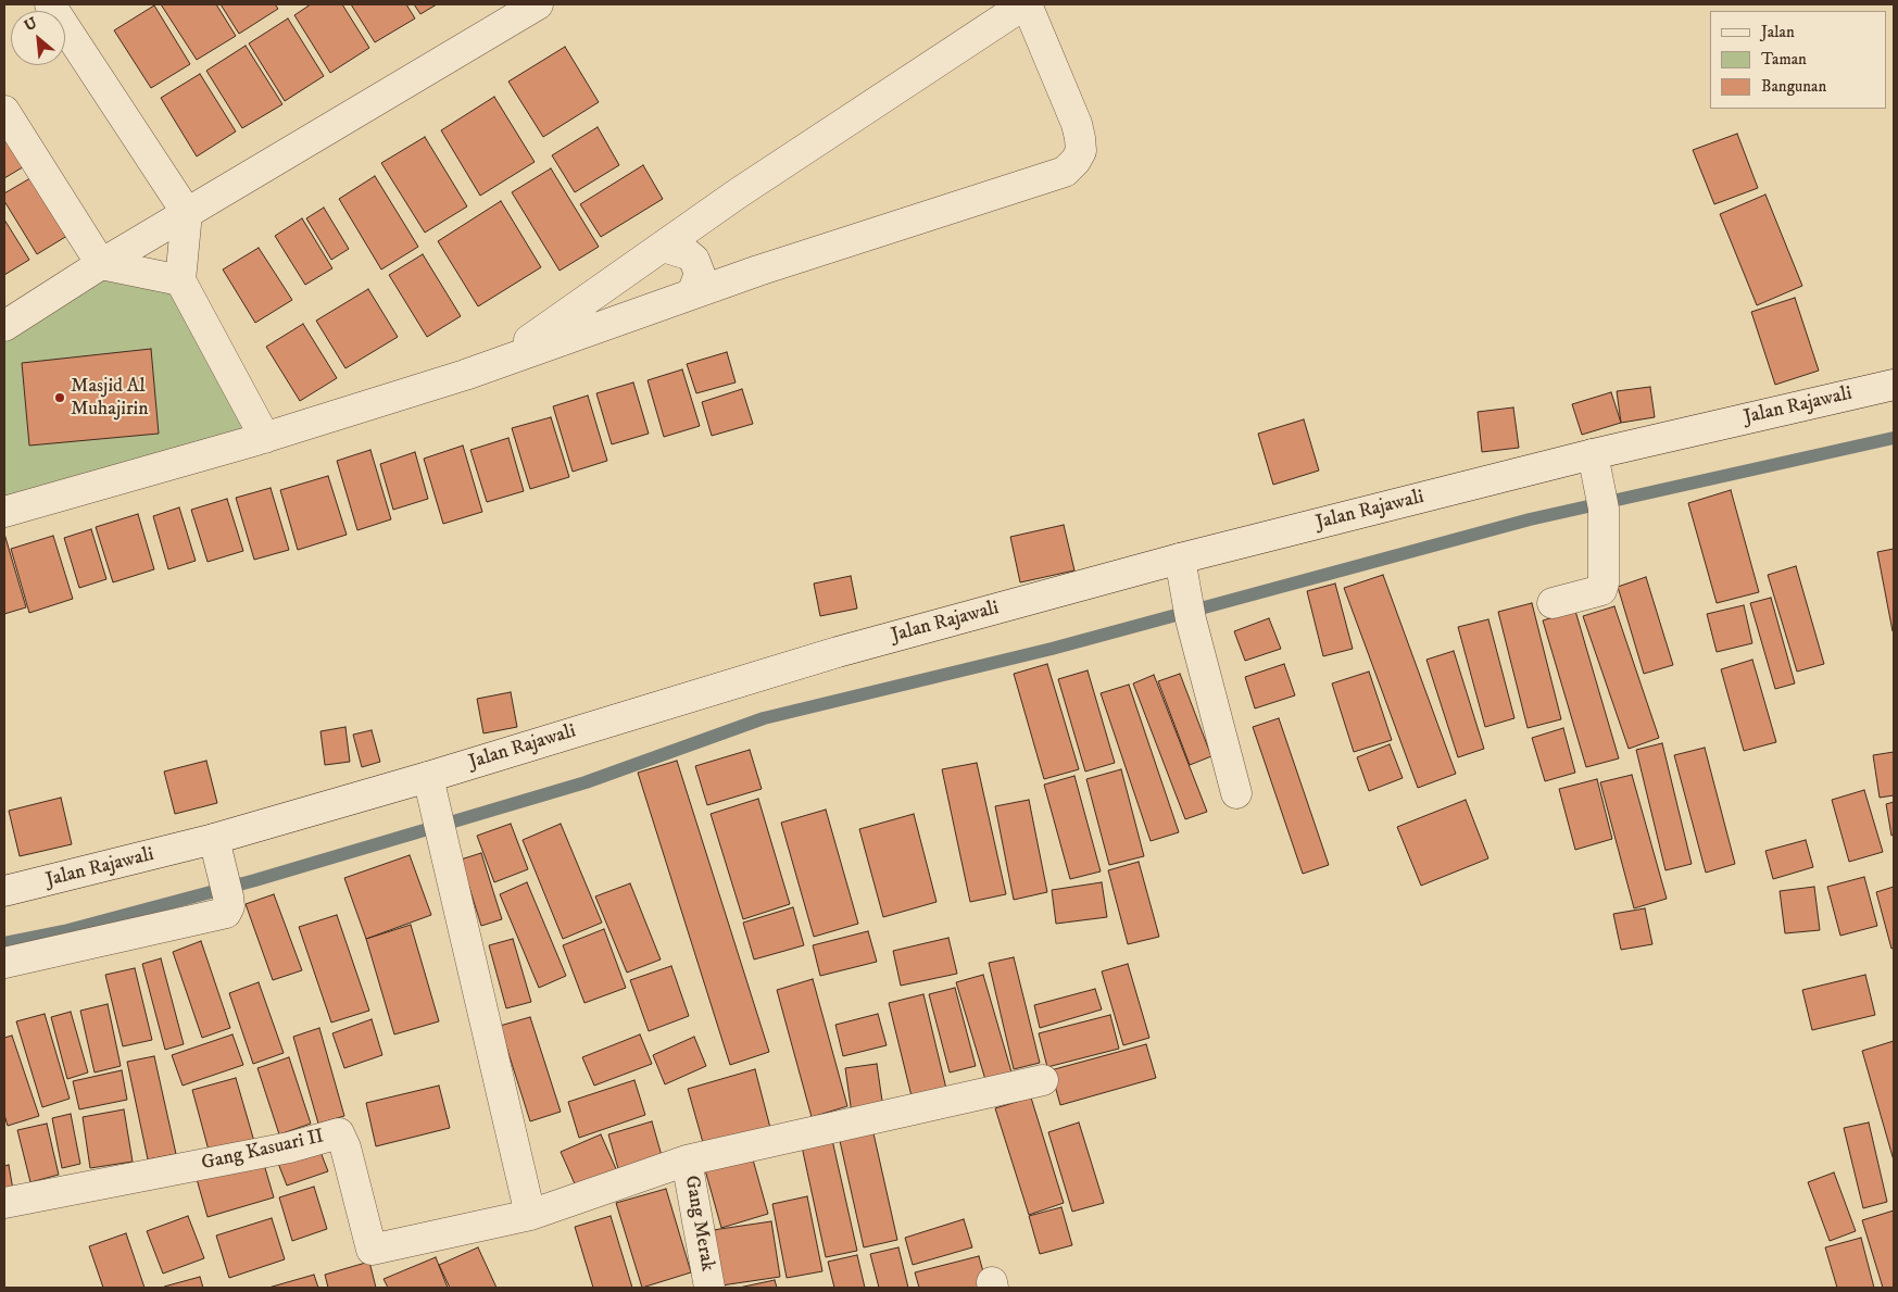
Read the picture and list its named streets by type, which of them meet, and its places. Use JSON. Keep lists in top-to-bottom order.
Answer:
{
  "streets": {
    "street": ["Jalan Rajawali", "Gang Kasuari II", "Gang Merak"]
  },
  "places": ["Masjid Al Muhajirin"],
  "legend": ["Jalan", "Taman", "Bangunan"],
  "north": "top left"
}
